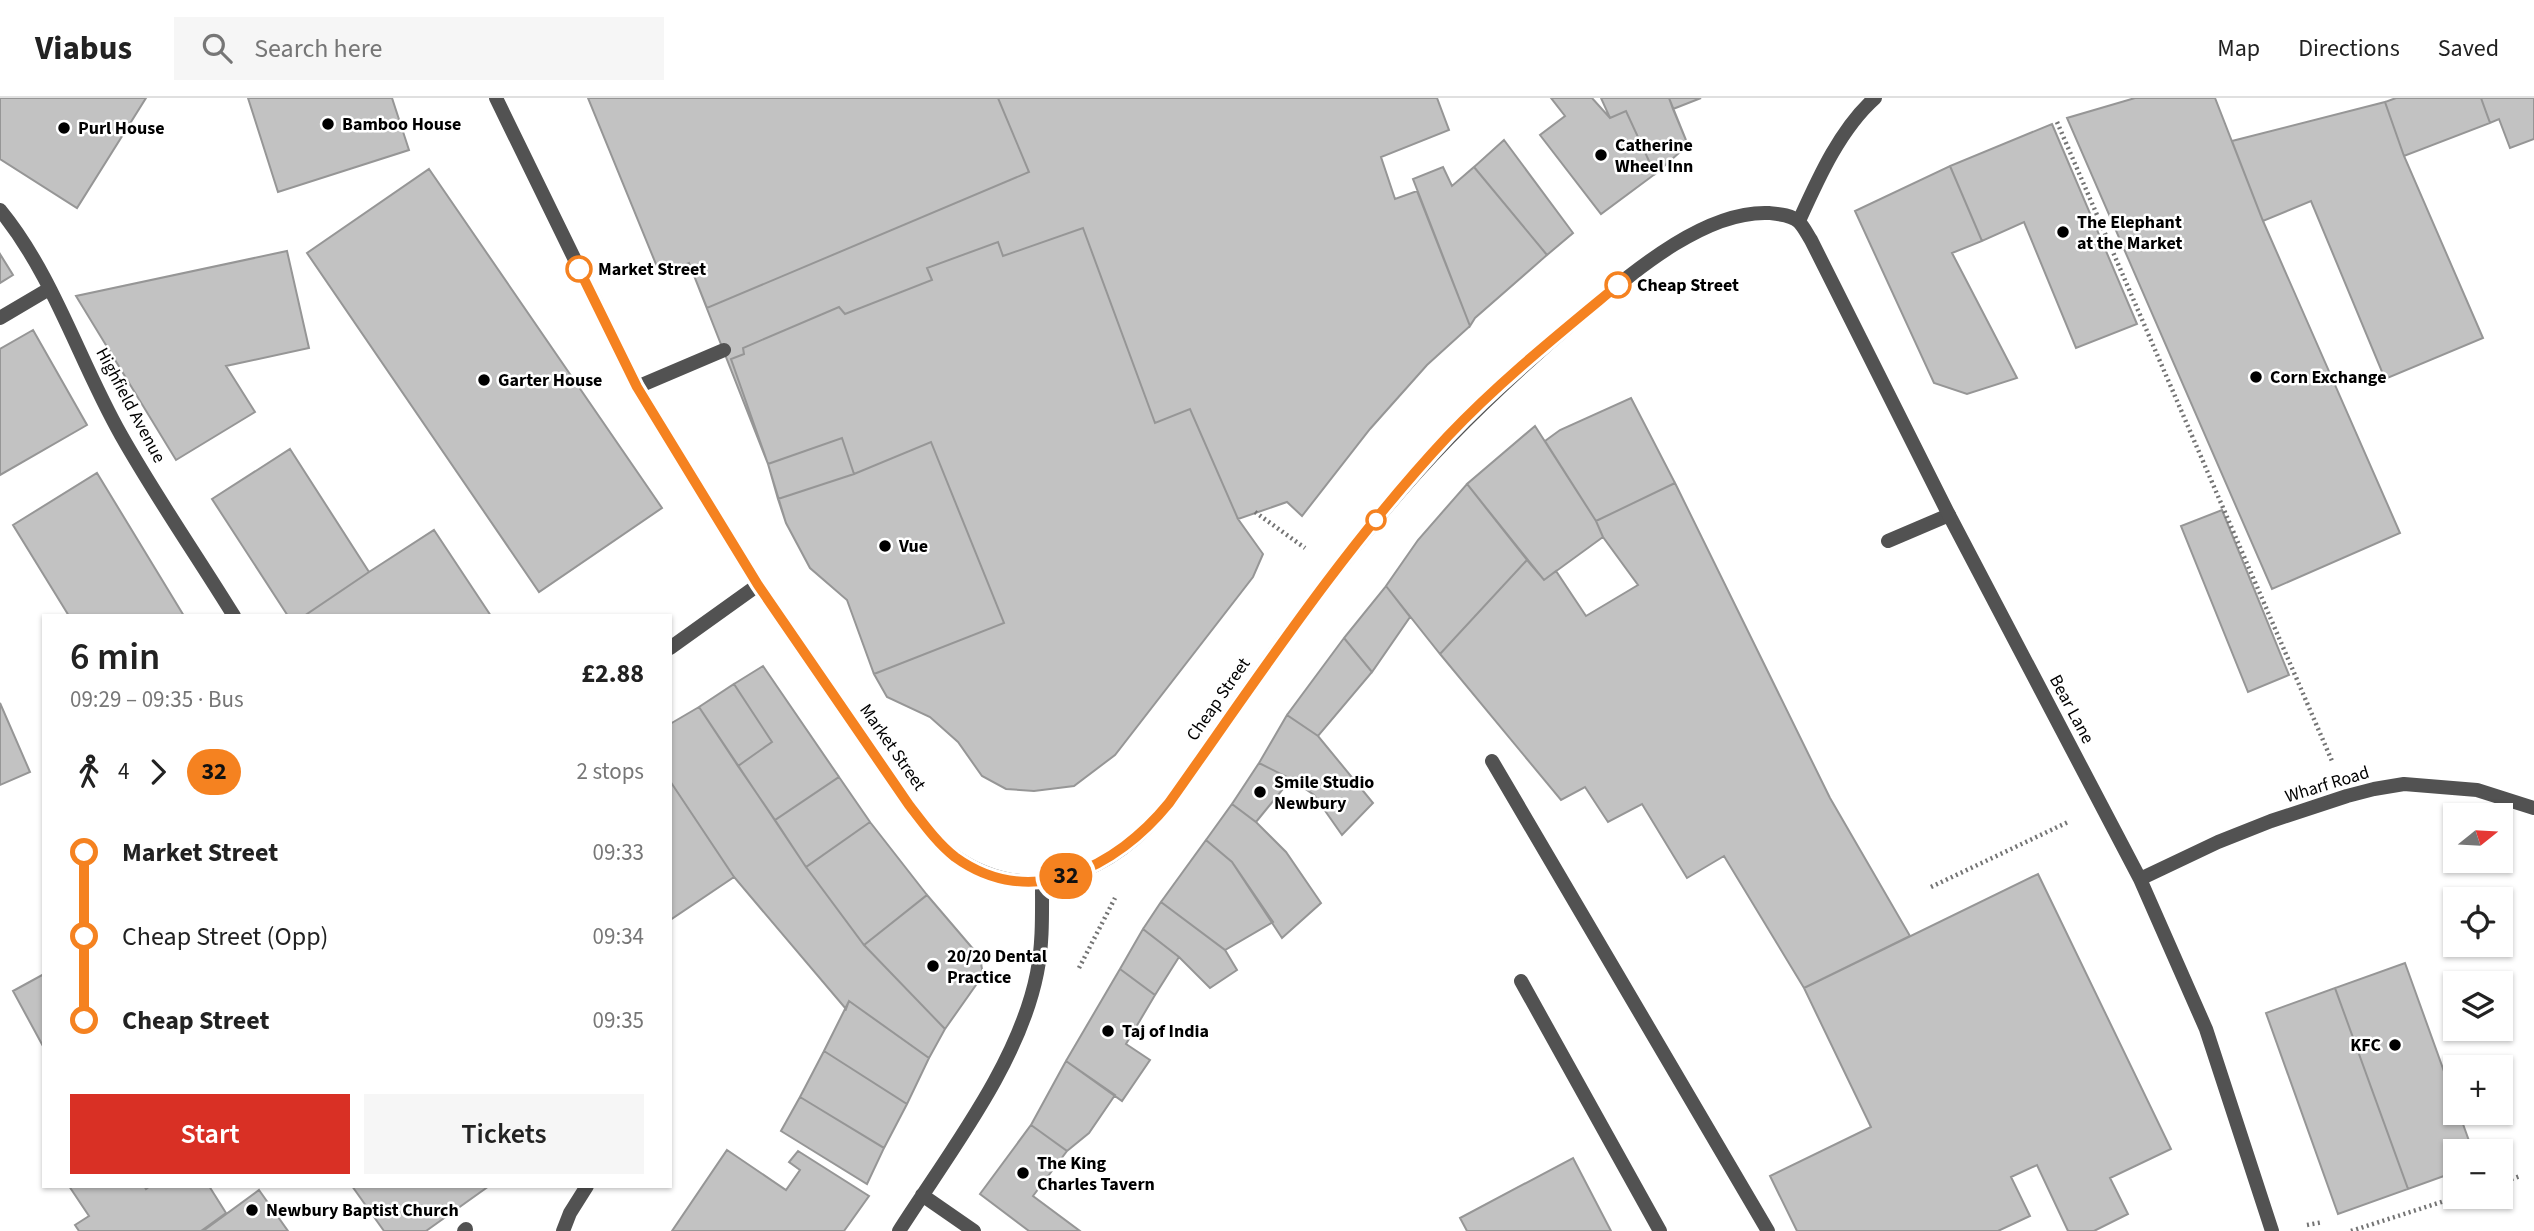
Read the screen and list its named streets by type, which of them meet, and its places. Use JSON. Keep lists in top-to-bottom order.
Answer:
{
  "streets": {
    "street": [
      "Highfield Avenue",
      "Cheap Street",
      "Bear Lane",
      "Market Street",
      "Wharf Road"
    ]
  },
  "crossings": [
    ["Cheap Street", "Bear Lane"],
    ["Cheap Street", "Market Street"],
    ["Bear Lane", "Wharf Road"]
  ],
  "places": [
    "Bamboo House",
    "Purl House",
    "Catherine Wheel Inn",
    "The Elephant at the Market",
    "Market Street",
    "Cheap Street",
    "Corn Exchange",
    "Garter House",
    "Vue",
    "Smile Studio Newbury",
    "20/20 Dental Practice",
    "Taj of India",
    "KFC",
    "The King Charles Tavern",
    "Newbury Baptist Church"
  ],
  "lines": ["bus line 32"],
  "north": "right",
  "page": {
    "header": "Viabus",
    "search": "Search here",
    "nav": ["Map", "Directions", "Saved"],
    "on_map": "32",
    "heading": ["6 min", "09:29 – 09:35 · Bus", "£2.88"],
    "legs": ["4", "32", "2 stops"],
    "map_buttons": ["+", "−"],
    "list": [
      {
        "name": "Market Street",
        "value": "09:33"
      },
      {
        "name": "Cheap Street (Opp)",
        "value": "09:34"
      },
      {
        "name": "Cheap Street",
        "value": "09:35"
      }
    ],
    "buttons": ["Start", "Tickets"]
  }
}
